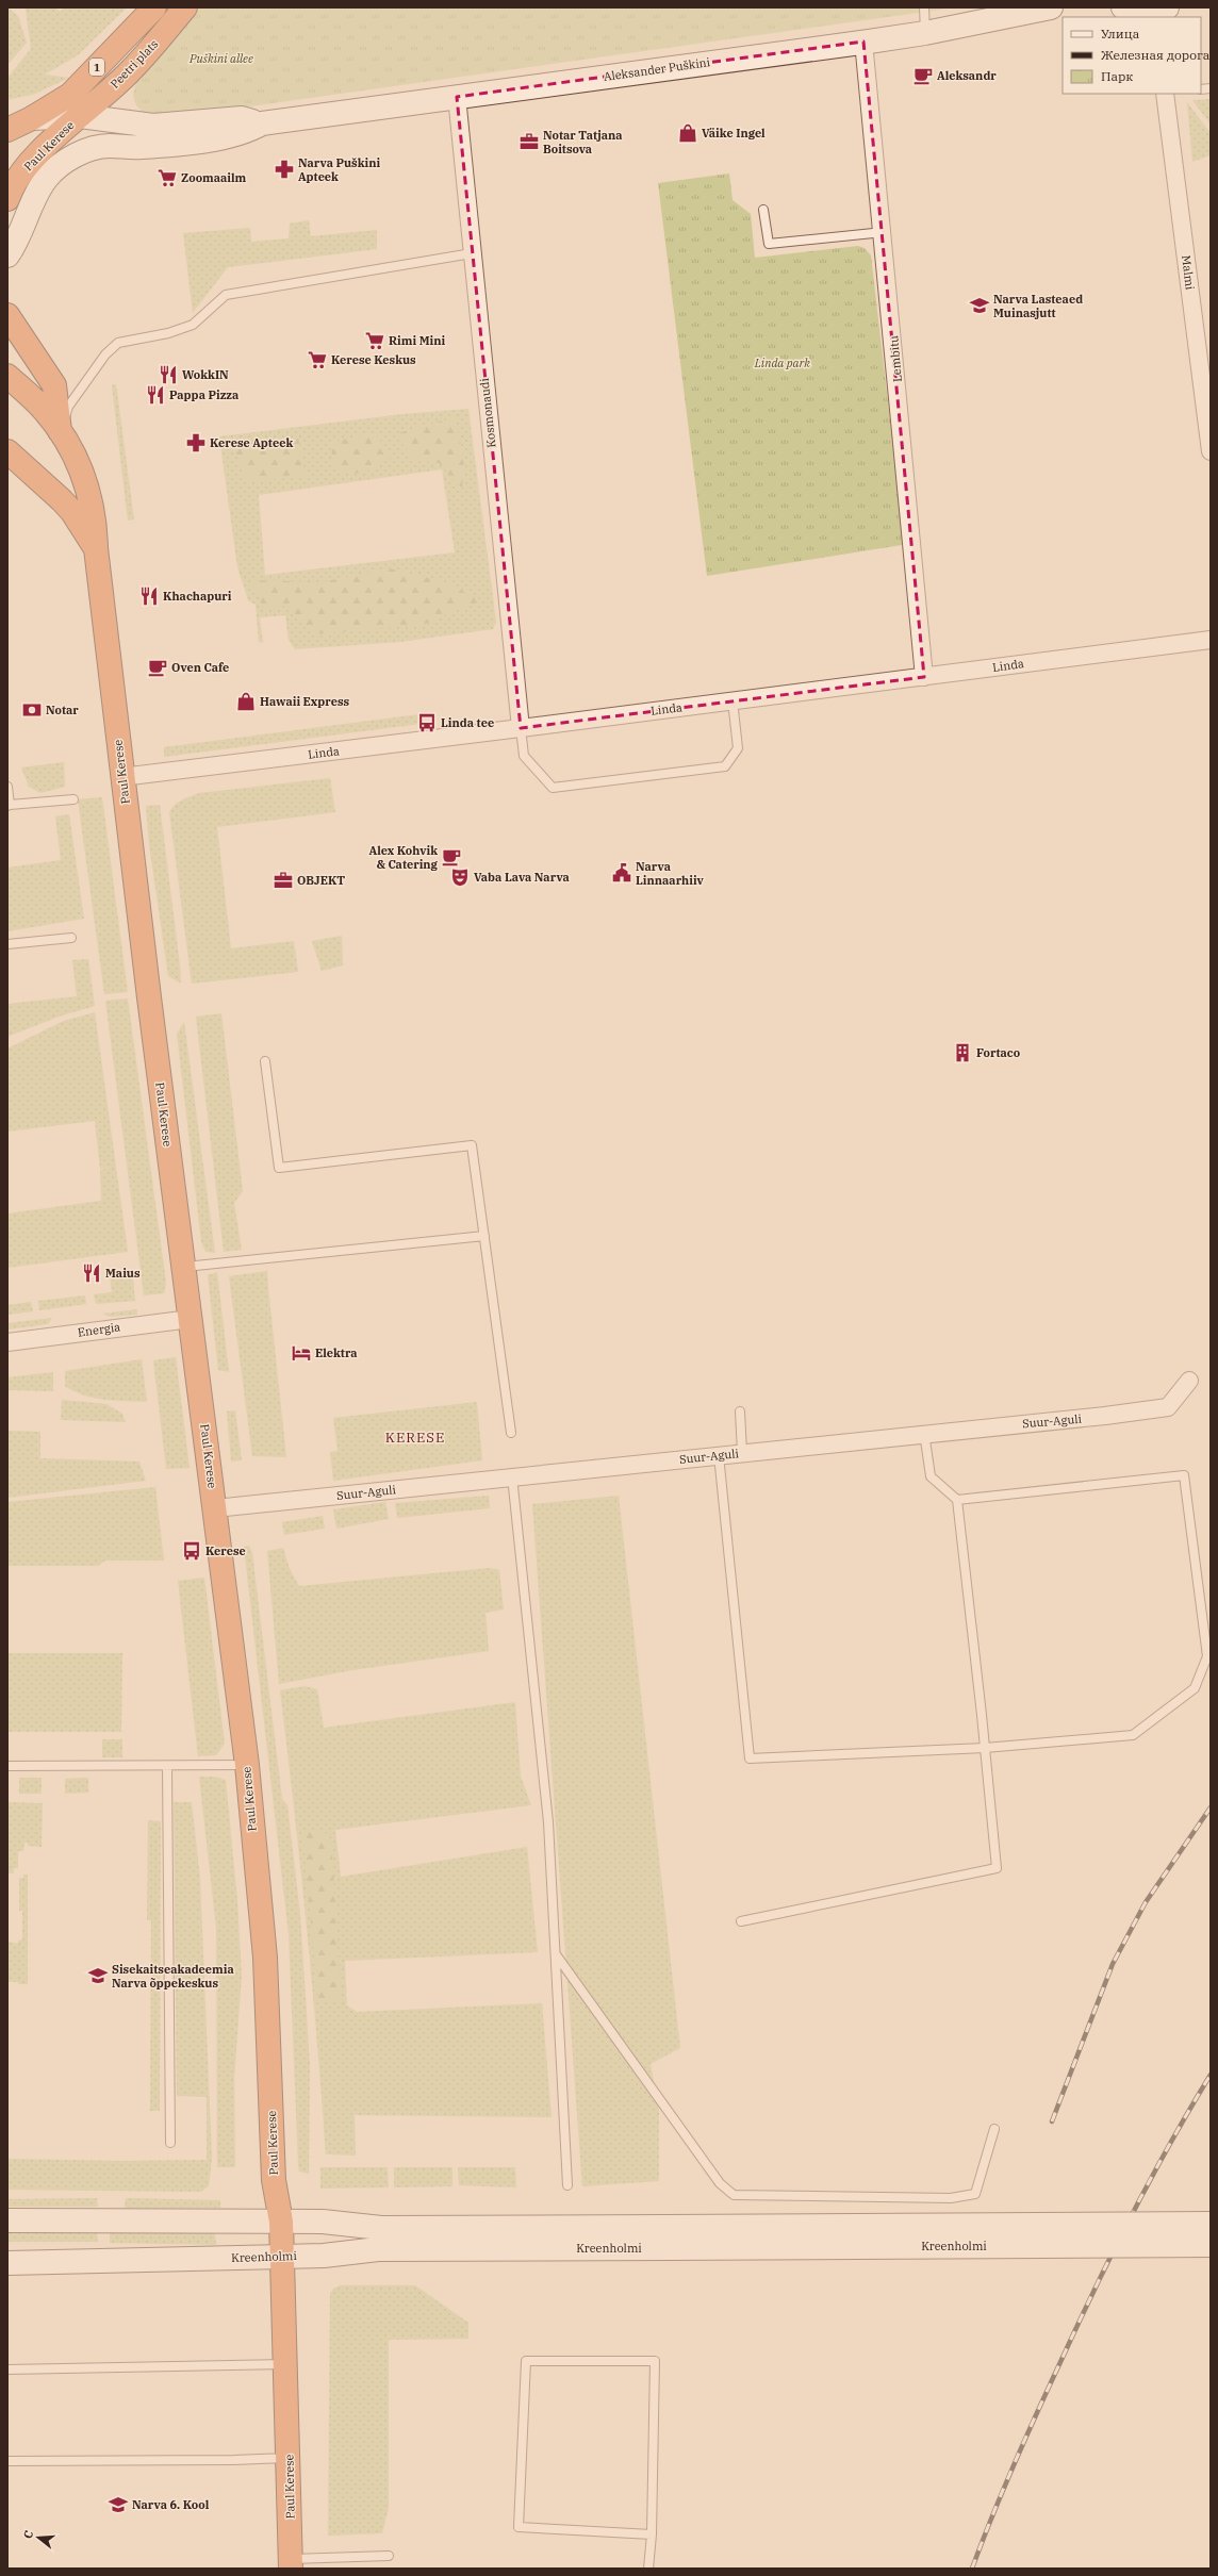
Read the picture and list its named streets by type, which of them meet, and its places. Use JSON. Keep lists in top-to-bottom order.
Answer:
{
  "streets": {
    "highway": [
      "Peetri plats",
      "1",
      "Aleksander Puškini",
      "Paul Kerese"
    ],
    "main road": ["Kreenholmi"],
    "street": [
      "Malmi",
      "Lembitu",
      "Kosmonaudi",
      "Linda",
      "Energia",
      "Suur-Aguli"
    ]
  },
  "crossings": [
    ["Peetri plats", "Aleksander Puškini"],
    ["Peetri plats", "Paul Kerese"],
    ["Aleksander Puškini", "Paul Kerese"],
    ["Aleksander Puškini", "Lembitu"],
    ["Aleksander Puškini", "Kosmonaudi"],
    ["Paul Kerese", "Linda"],
    ["Paul Kerese", "Energia"],
    ["Paul Kerese", "Suur-Aguli"],
    ["Paul Kerese", "Kreenholmi"],
    ["Lembitu", "Linda"],
    ["Kosmonaudi", "Linda"]
  ],
  "districts": ["KERESE"],
  "parks": ["Puškini allee", "Linda park"],
  "places": {
    "cafe": ["Aleksandr", "Oven Cafe", "Alex Kohvik & Catering"],
    "shop": ["Väike Ingel", "Hawaii Express"],
    "office": ["Notar Tatjana Boitsova", "OBJEKT"],
    "pharmacy": ["Narva Puškini Apteek", "Kerese Apteek"],
    "supermarket": ["Zoomaailm", "Rimi Mini", "Kerese Keskus"],
    "school or university": ["Narva Lasteaed Muinasjutt", "Sisekaitseakadeemia Narva õppekeskus", "Narva 6. Kool"],
    "restaurant": [
      "WokkIN",
      "Pappa Pizza",
      "Khachapuri",
      "Maius"
    ],
    "bank": ["Notar"],
    "bus stop": ["Linda tee", "Kerese"],
    "public building": ["Narva Linnaarhiiv"],
    "theatre": ["Vaba Lava Narva"],
    "building": ["Fortaco"],
    "hotel": ["Elektra"]
  },
  "legend": ["Улица", "Железная дорога", "Парк"],
  "north": "left"
}
